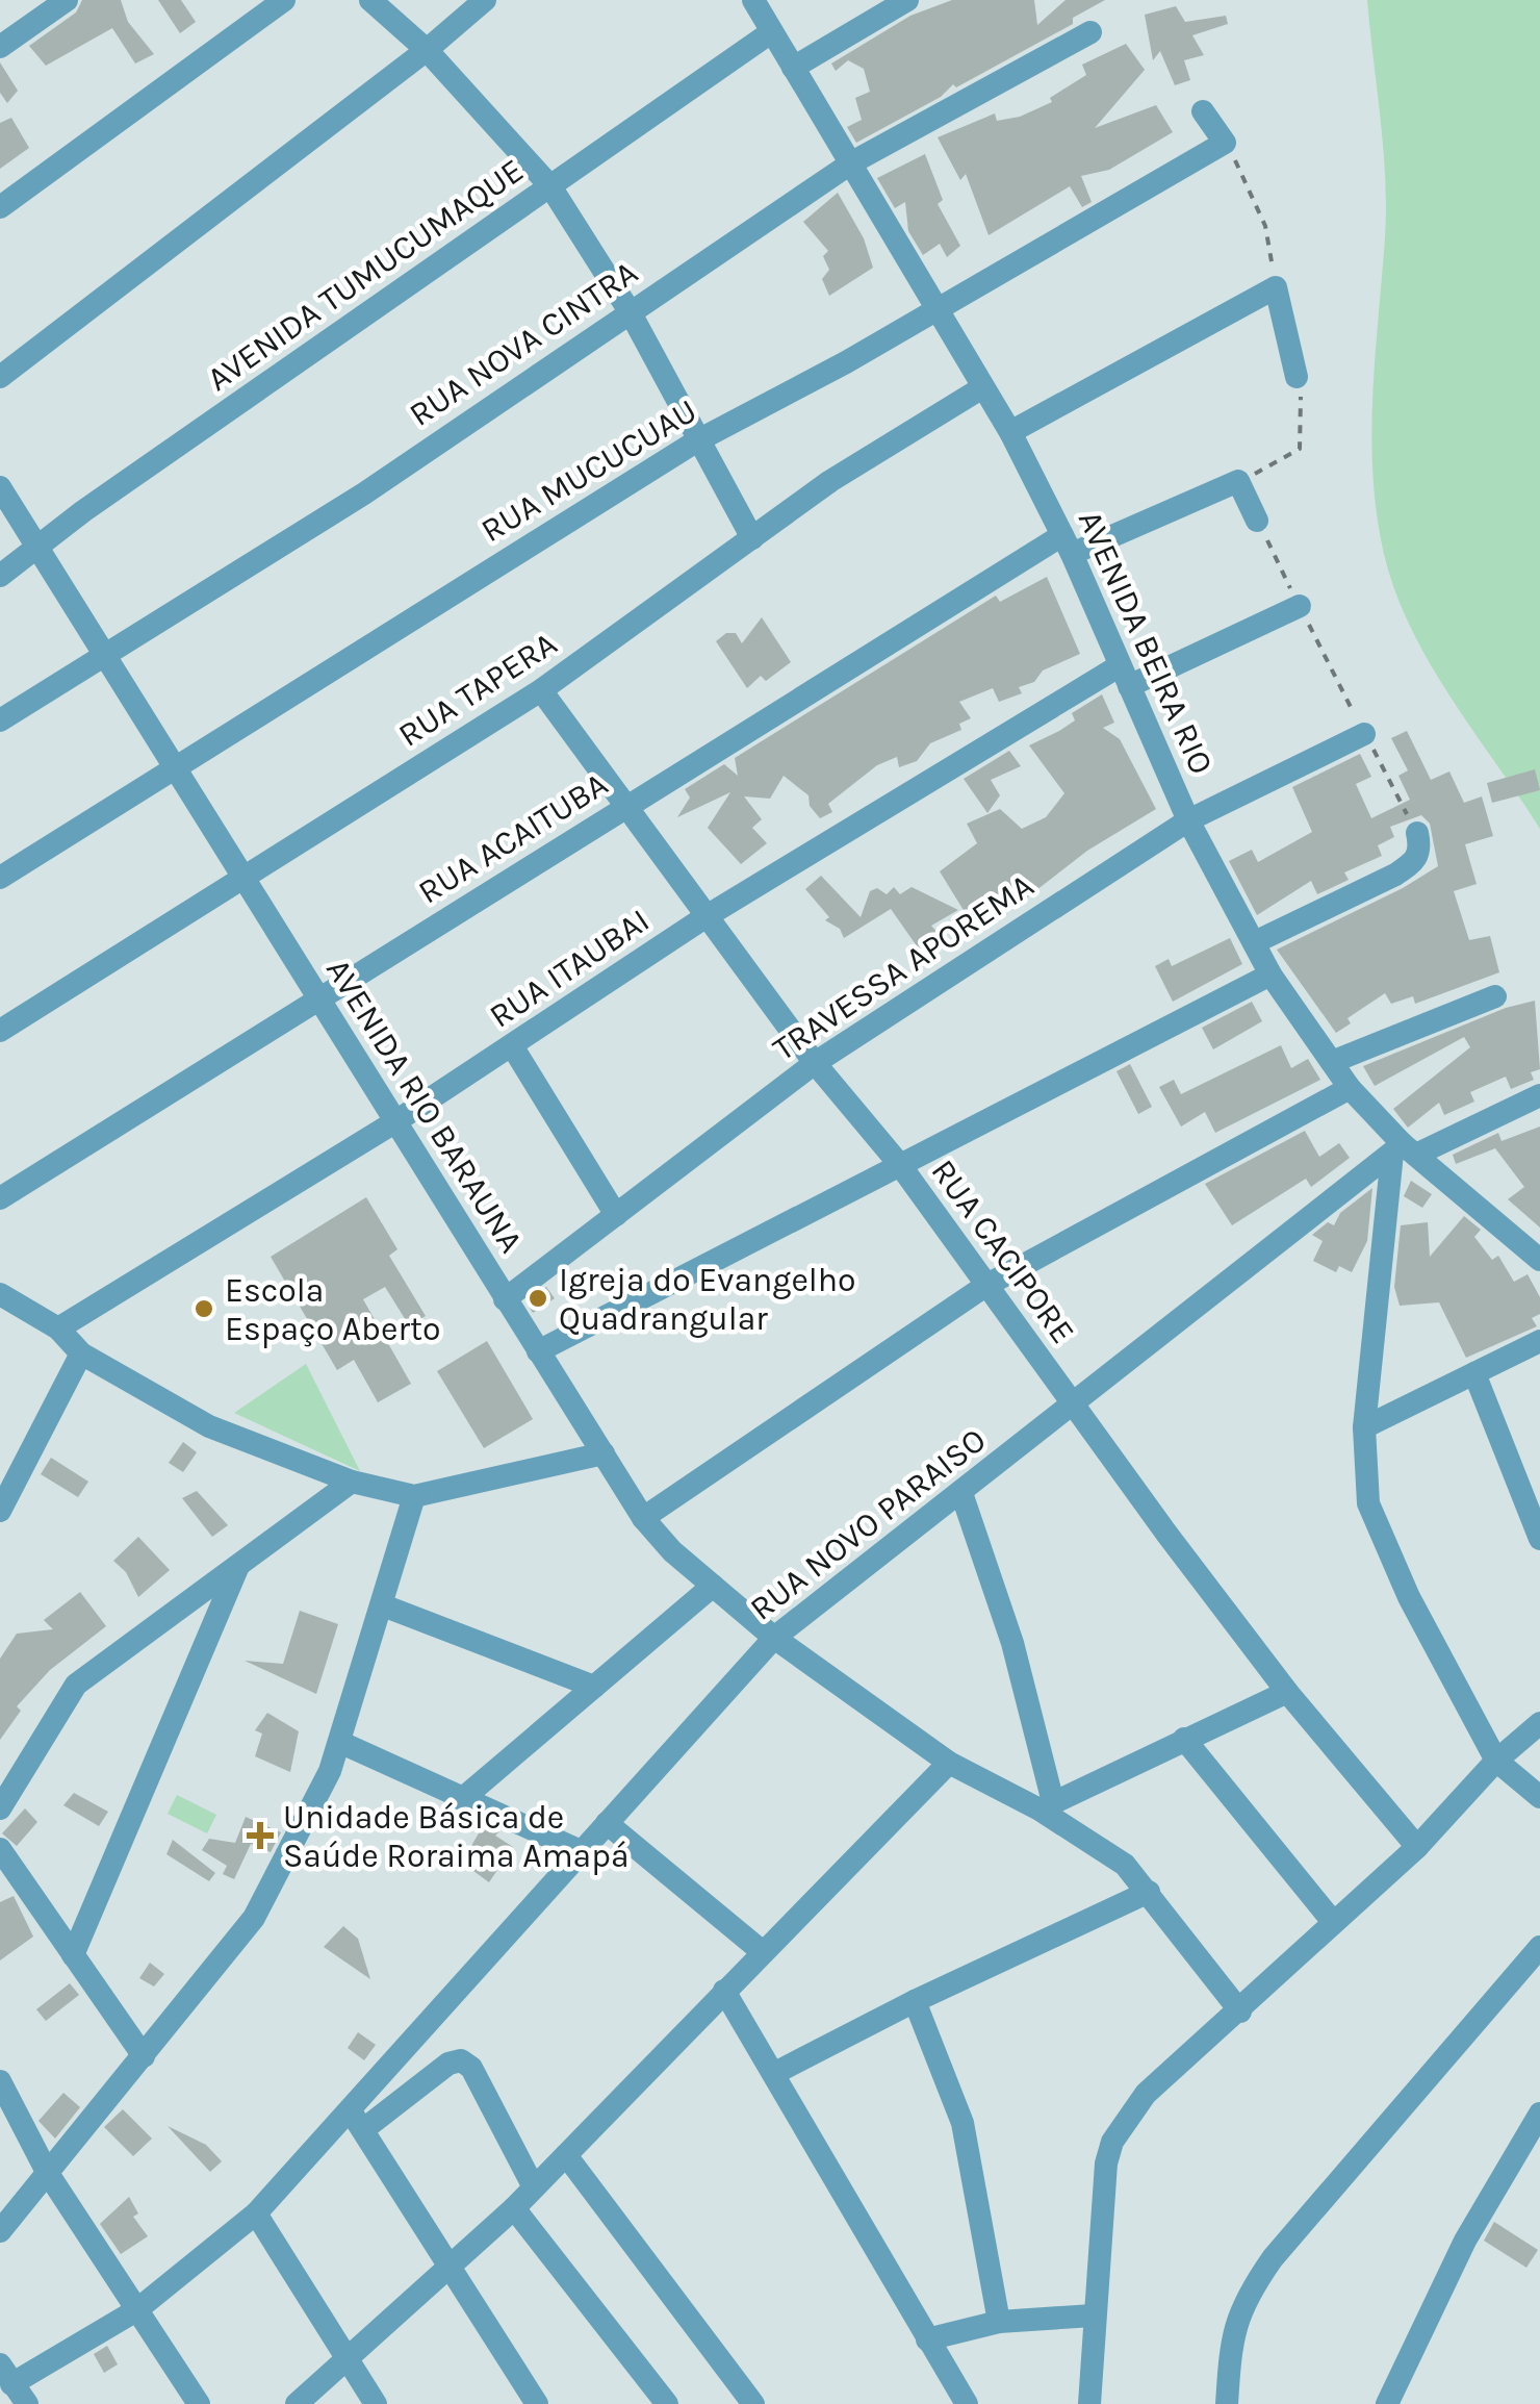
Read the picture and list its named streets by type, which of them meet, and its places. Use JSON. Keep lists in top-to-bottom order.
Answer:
{
  "streets": {
    "street": [
      "AVENIDA TUMUCUMAQUE",
      "RUA NOVA CINTRA",
      "RUA MUCUCUAU",
      "AVENIDA BEIRA RIO",
      "RUA TAPERA",
      "RUA ACAITUBA",
      "TRAVESSA APOREMA",
      "RUA ITAUBAI",
      "AVENIDA RIO BARAUNA",
      "RUA CACIPORE",
      "RUA NOVO PARAISO"
    ]
  },
  "crossings": [
    ["AVENIDA TUMUCUMAQUE", "AVENIDA BEIRA RIO"],
    ["AVENIDA TUMUCUMAQUE", "AVENIDA RIO BARAUNA"],
    ["RUA NOVA CINTRA", "AVENIDA BEIRA RIO"],
    ["RUA NOVA CINTRA", "AVENIDA RIO BARAUNA"],
    ["RUA MUCUCUAU", "AVENIDA BEIRA RIO"],
    ["RUA MUCUCUAU", "AVENIDA RIO BARAUNA"],
    ["AVENIDA BEIRA RIO", "RUA TAPERA"],
    ["AVENIDA BEIRA RIO", "RUA ACAITUBA"],
    ["AVENIDA BEIRA RIO", "TRAVESSA APOREMA"],
    ["AVENIDA BEIRA RIO", "RUA ITAUBAI"],
    ["AVENIDA BEIRA RIO", "RUA NOVO PARAISO"],
    ["RUA TAPERA", "AVENIDA RIO BARAUNA"],
    ["RUA TAPERA", "RUA CACIPORE"],
    ["RUA ACAITUBA", "AVENIDA RIO BARAUNA"],
    ["RUA ACAITUBA", "RUA CACIPORE"],
    ["TRAVESSA APOREMA", "AVENIDA RIO BARAUNA"],
    ["TRAVESSA APOREMA", "RUA CACIPORE"],
    ["RUA ITAUBAI", "AVENIDA RIO BARAUNA"],
    ["RUA ITAUBAI", "RUA CACIPORE"],
    ["AVENIDA RIO BARAUNA", "RUA NOVO PARAISO"],
    ["RUA CACIPORE", "RUA NOVO PARAISO"]
  ],
  "places": {
    "other": ["Igreja do Evangelho Quadrangular", "Escola Espaço Aberto"],
    "health": ["Unidade Básica de Saúde Roraima Amapá"]
  }
}
